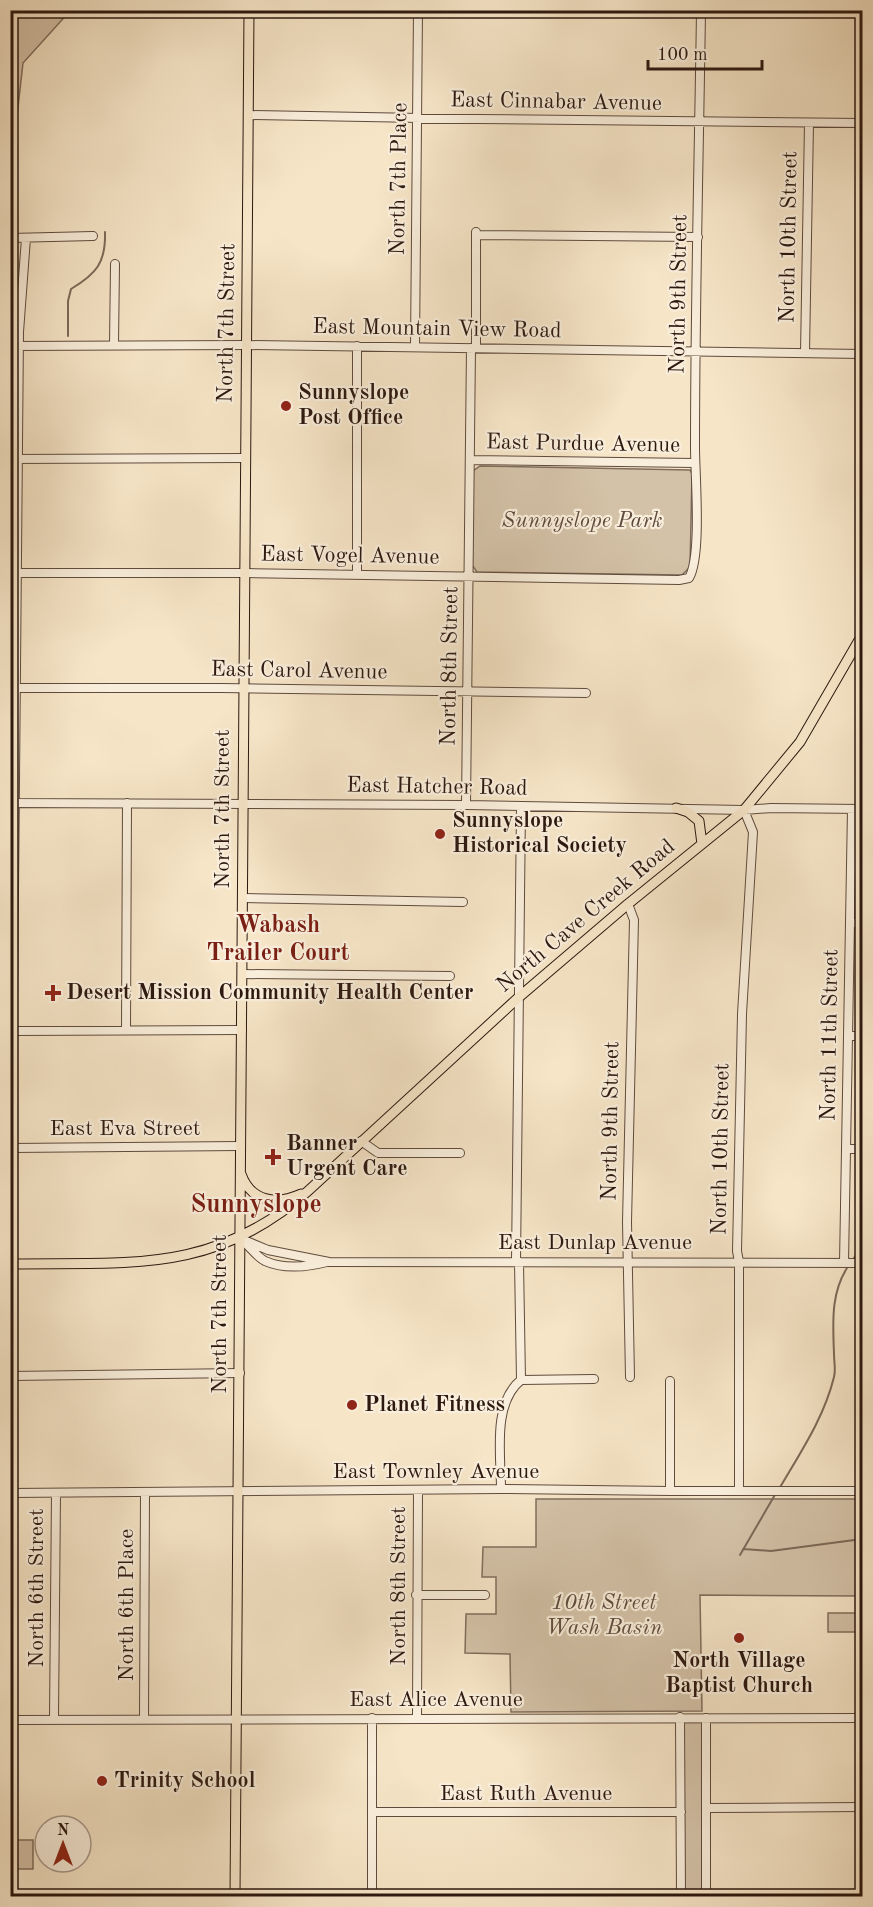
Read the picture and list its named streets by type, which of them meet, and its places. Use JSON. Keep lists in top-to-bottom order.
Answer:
{
  "streets": {
    "main road": ["North 7th Street", "North Cave Creek Road"],
    "street": [
      "East Cinnabar Avenue",
      "North 7th Place",
      "North 10th Street",
      "North 9th Street",
      "East Mountain View Road",
      "East Purdue Avenue",
      "East Vogel Avenue",
      "North 8th Street",
      "East Carol Avenue",
      "East Hatcher Road",
      "North 11th Street",
      "East Eva Street",
      "East Dunlap Avenue",
      "East Townley Avenue",
      "North 6th Street",
      "North 6th Place",
      "East Alice Avenue",
      "East Ruth Avenue"
    ]
  },
  "crossings": [
    ["East Cinnabar Avenue", "North 7th Place"],
    ["East Cinnabar Avenue", "North 10th Street"],
    ["East Cinnabar Avenue", "North 9th Street"],
    ["East Cinnabar Avenue", "North 7th Street"],
    ["North 7th Place", "East Mountain View Road"],
    ["North 10th Street", "East Mountain View Road"],
    ["North 10th Street", "East Hatcher Road"],
    ["North 10th Street", "North Cave Creek Road"],
    ["North 10th Street", "East Dunlap Avenue"],
    ["North 10th Street", "East Townley Avenue"],
    ["North 9th Street", "East Mountain View Road"],
    ["North 9th Street", "East Purdue Avenue"],
    ["North 9th Street", "East Vogel Avenue"],
    ["North 9th Street", "North 8th Street"],
    ["North 9th Street", "North Cave Creek Road"],
    ["North 9th Street", "East Dunlap Avenue"],
    ["North 7th Street", "East Mountain View Road"],
    ["North 7th Street", "East Vogel Avenue"],
    ["North 7th Street", "East Carol Avenue"],
    ["North 7th Street", "East Hatcher Road"],
    ["North 7th Street", "North Cave Creek Road"],
    ["North 7th Street", "East Eva Street"],
    ["North 7th Street", "East Dunlap Avenue"],
    ["North 7th Street", "East Townley Avenue"],
    ["North 7th Street", "East Alice Avenue"],
    ["East Mountain View Road", "North 8th Street"],
    ["East Purdue Avenue", "North 8th Street"],
    ["East Vogel Avenue", "North 8th Street"],
    ["North 8th Street", "East Carol Avenue"],
    ["North 8th Street", "East Hatcher Road"],
    ["North 8th Street", "East Townley Avenue"],
    ["North 8th Street", "East Alice Avenue"],
    ["East Hatcher Road", "North Cave Creek Road"],
    ["East Hatcher Road", "North 11th Street"],
    ["North Cave Creek Road", "East Dunlap Avenue"],
    ["North 11th Street", "East Dunlap Avenue"],
    ["East Townley Avenue", "North 6th Street"],
    ["East Townley Avenue", "North 6th Place"],
    ["North 6th Street", "East Alice Avenue"],
    ["North 6th Place", "East Alice Avenue"]
  ],
  "districts": ["Wabash Trailer Court", "Sunnyslope"],
  "parks": ["Sunnyslope Park", "10th Street Wash Basin"],
  "places": {
    "other": [
      "Sunnyslope Post Office",
      "Sunnyslope Historical Society",
      "Planet Fitness",
      "North Village Baptist Church",
      "Trinity School"
    ],
    "health": ["Desert Mission Community Health Center", "Banner Urgent Care"]
  },
  "scale_bar": "100 m",
  "north": "top"
}
